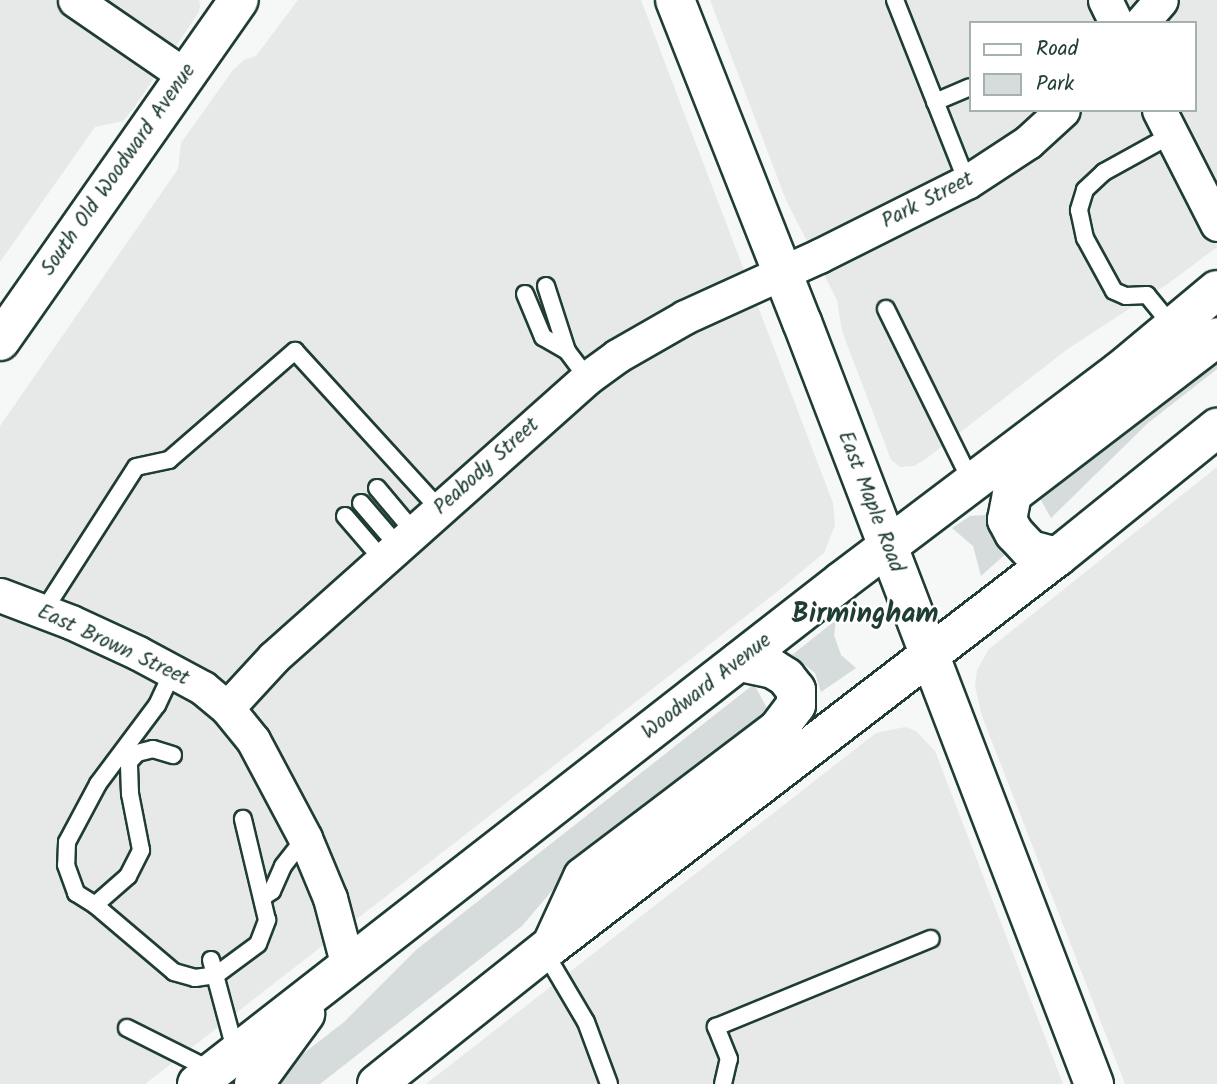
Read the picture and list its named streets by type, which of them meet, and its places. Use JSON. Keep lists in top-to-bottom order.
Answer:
{
  "streets": {
    "main road": ["South Old Woodward Avenue", "East Maple Road", "Woodward Avenue"],
    "street": ["Park Street", "Peabody Street", "East Brown Street"]
  },
  "crossings": [
    ["Park Street", "Peabody Street"],
    ["Park Street", "East Maple Road"],
    ["Peabody Street", "East Maple Road"],
    ["Peabody Street", "East Brown Street"],
    ["East Maple Road", "Woodward Avenue"],
    ["East Brown Street", "Woodward Avenue"]
  ],
  "districts": ["Birmingham"],
  "legend": ["Road", "Park"]
}
